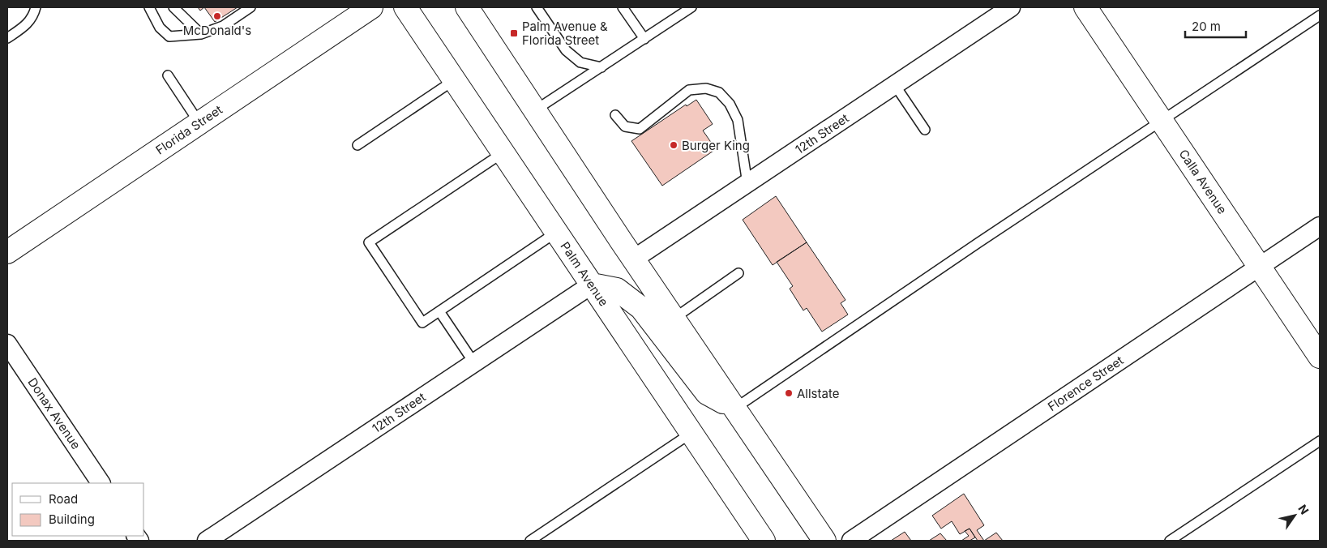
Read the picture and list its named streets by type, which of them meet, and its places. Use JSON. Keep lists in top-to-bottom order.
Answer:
{
  "streets": {
    "main road": ["Florida Street", "Calla Avenue", "Palm Avenue"],
    "street": ["12th Street", "Florence Street", "Donax Avenue"]
  },
  "crossings": [
    ["12th Street", "Palm Avenue"],
    ["Calla Avenue", "Florence Street"]
  ],
  "places": {
    "other": ["McDonald's", "Burger King", "Allstate"],
    "transit": ["Palm Avenue & Florida Street"]
  },
  "legend": ["Road", "Building"],
  "scale_bar": "20 m",
  "north": "top right"
}
